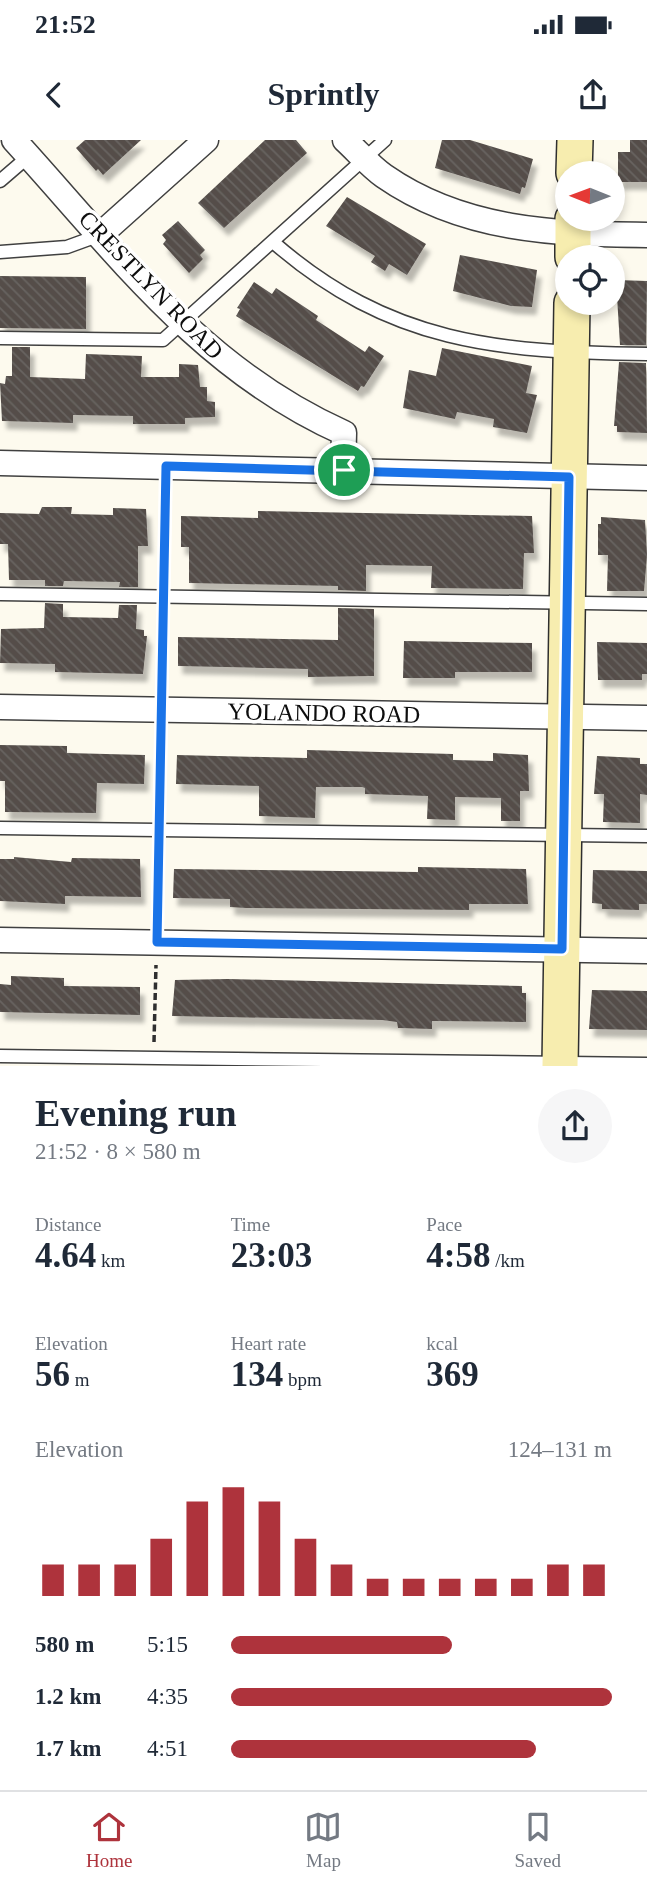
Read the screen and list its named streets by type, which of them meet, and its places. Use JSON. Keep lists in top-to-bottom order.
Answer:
{
  "streets": {
    "street": ["CRESTLYN ROAD", "YOLANDO ROAD"]
  },
  "north": "left",
  "page": {
    "status": "21:52",
    "header": "Sprintly",
    "heading": ["Evening run", "21:52 · 8 × 580 m"],
    "stats": [
      ["Distance", "4.64 km"],
      ["Time", "23:03"],
      ["Pace", "4:58 /km"],
      ["Elevation", "56 m"],
      ["Heart rate", "134 bpm"],
      ["kcal", "369"]
    ],
    "chart": ["Elevation", "124–131 m"],
    "list": [
      {
        "name": "580 m",
        "note": "5:15"
      },
      {
        "name": "1.2 km",
        "note": "4:35"
      },
      {
        "name": "1.7 km",
        "note": "4:51"
      }
    ],
    "tabs": ["Home", "Map", "Saved"]
  }
}
